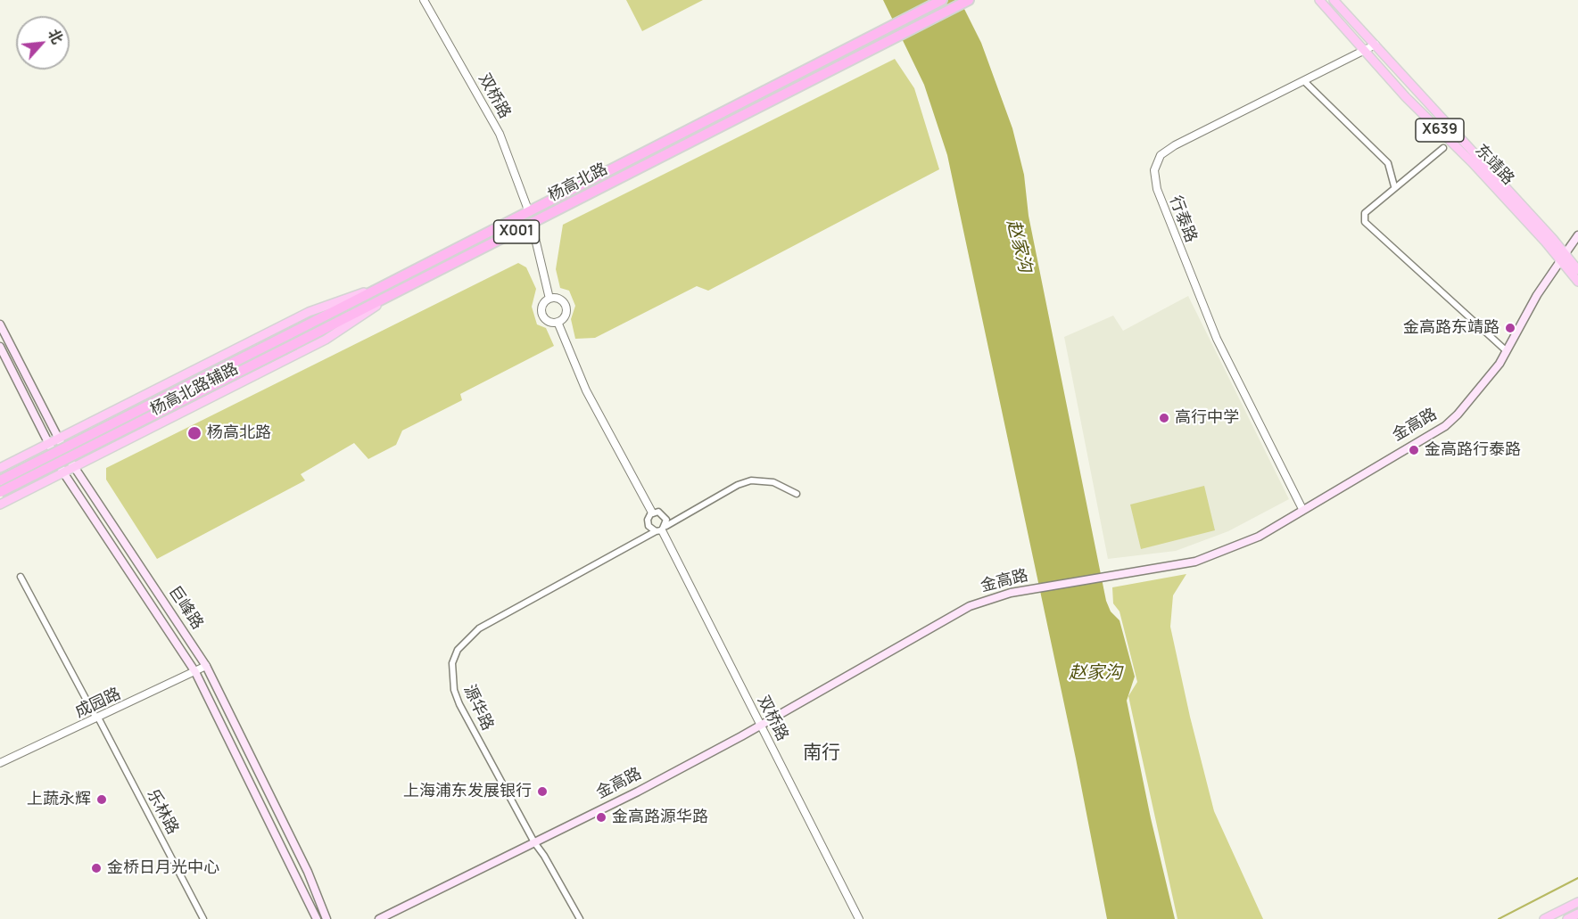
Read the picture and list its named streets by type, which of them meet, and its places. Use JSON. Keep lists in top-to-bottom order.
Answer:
{
  "streets": {
    "highway": ["杨高北路", "X001"],
    "main road": [
      "X639",
      "东靖路",
      "杨高北路辅路",
      "金高路",
      "巨峰路"
    ],
    "street": [
      "双桥路",
      "行泰路",
      "成园路",
      "源华路",
      "乐林路"
    ]
  },
  "crossings": [
    ["双桥路", "杨高北路"],
    ["双桥路", "金高路"],
    ["双桥路", "源华路"],
    ["东靖路", "行泰路"],
    ["东靖路", "金高路"],
    ["杨高北路", "X001"],
    ["杨高北路", "杨高北路辅路"],
    ["行泰路", "金高路"],
    ["杨高北路辅路", "巨峰路"],
    ["金高路", "源华路"],
    ["巨峰路", "成园路"],
    ["成园路", "乐林路"]
  ],
  "districts": ["南行"],
  "water": ["赵家沟"],
  "places": [
    "金高路东靖路",
    "高行中学",
    "杨高北路",
    "金高路行泰路",
    "上海浦东发展银行",
    "上蔬永辉",
    "金高路源华路",
    "金桥日月光中心"
  ],
  "north": "top right"
}
